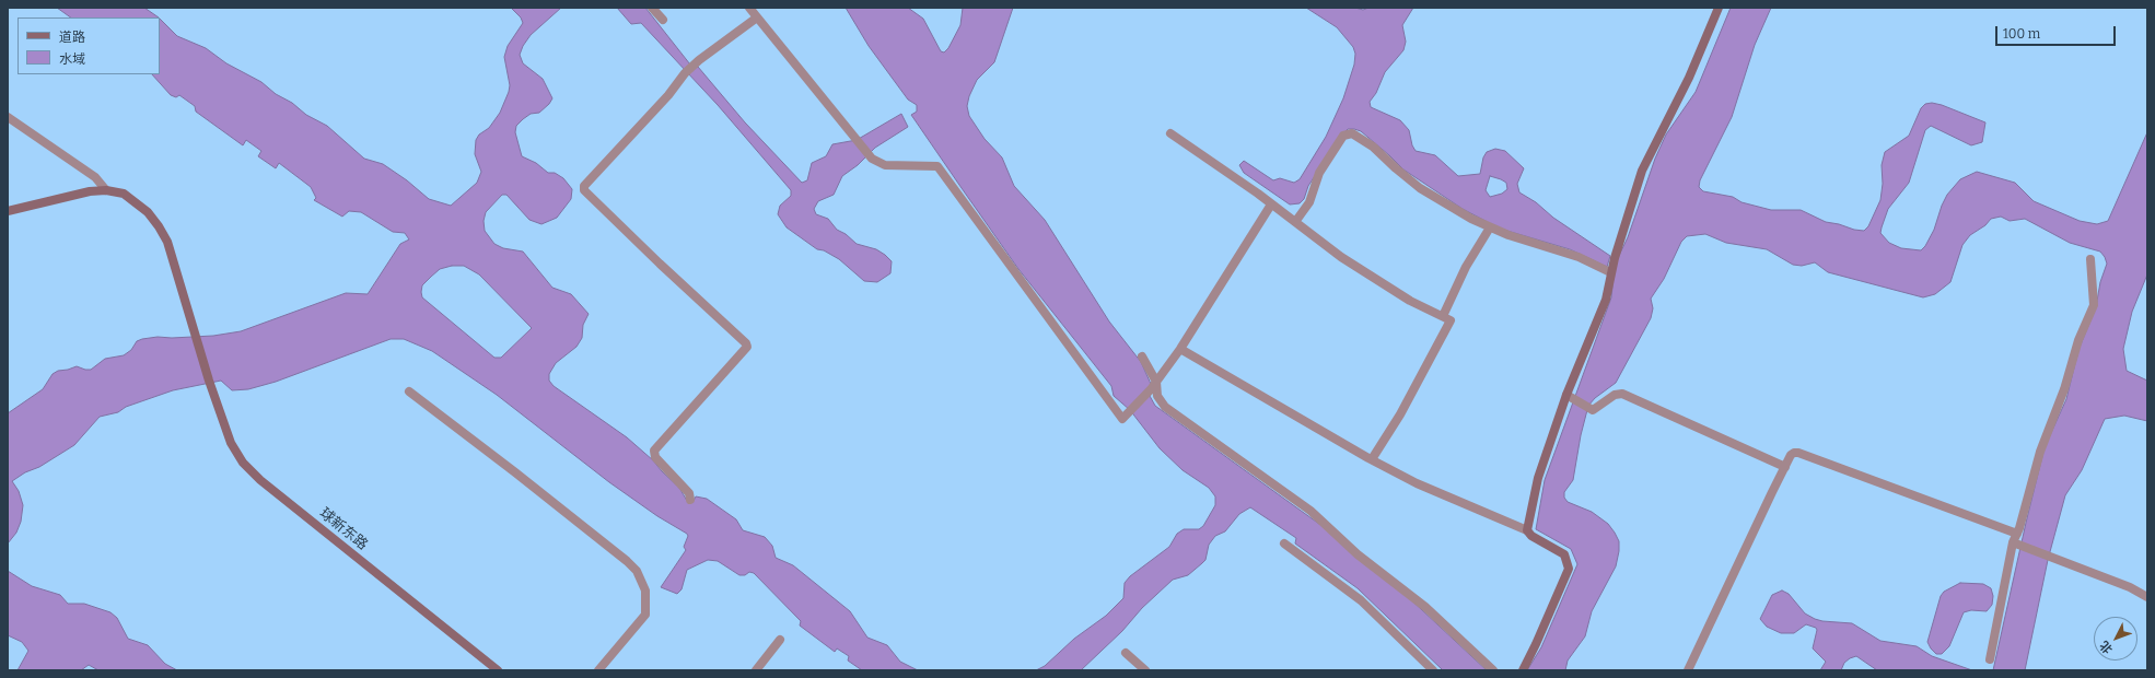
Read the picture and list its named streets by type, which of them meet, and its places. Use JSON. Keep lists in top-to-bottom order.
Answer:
{
  "streets": {
    "street": ["球新东路"]
  },
  "legend": ["道路", "水域"],
  "scale_bar": "100 m",
  "north": "bottom left"
}
